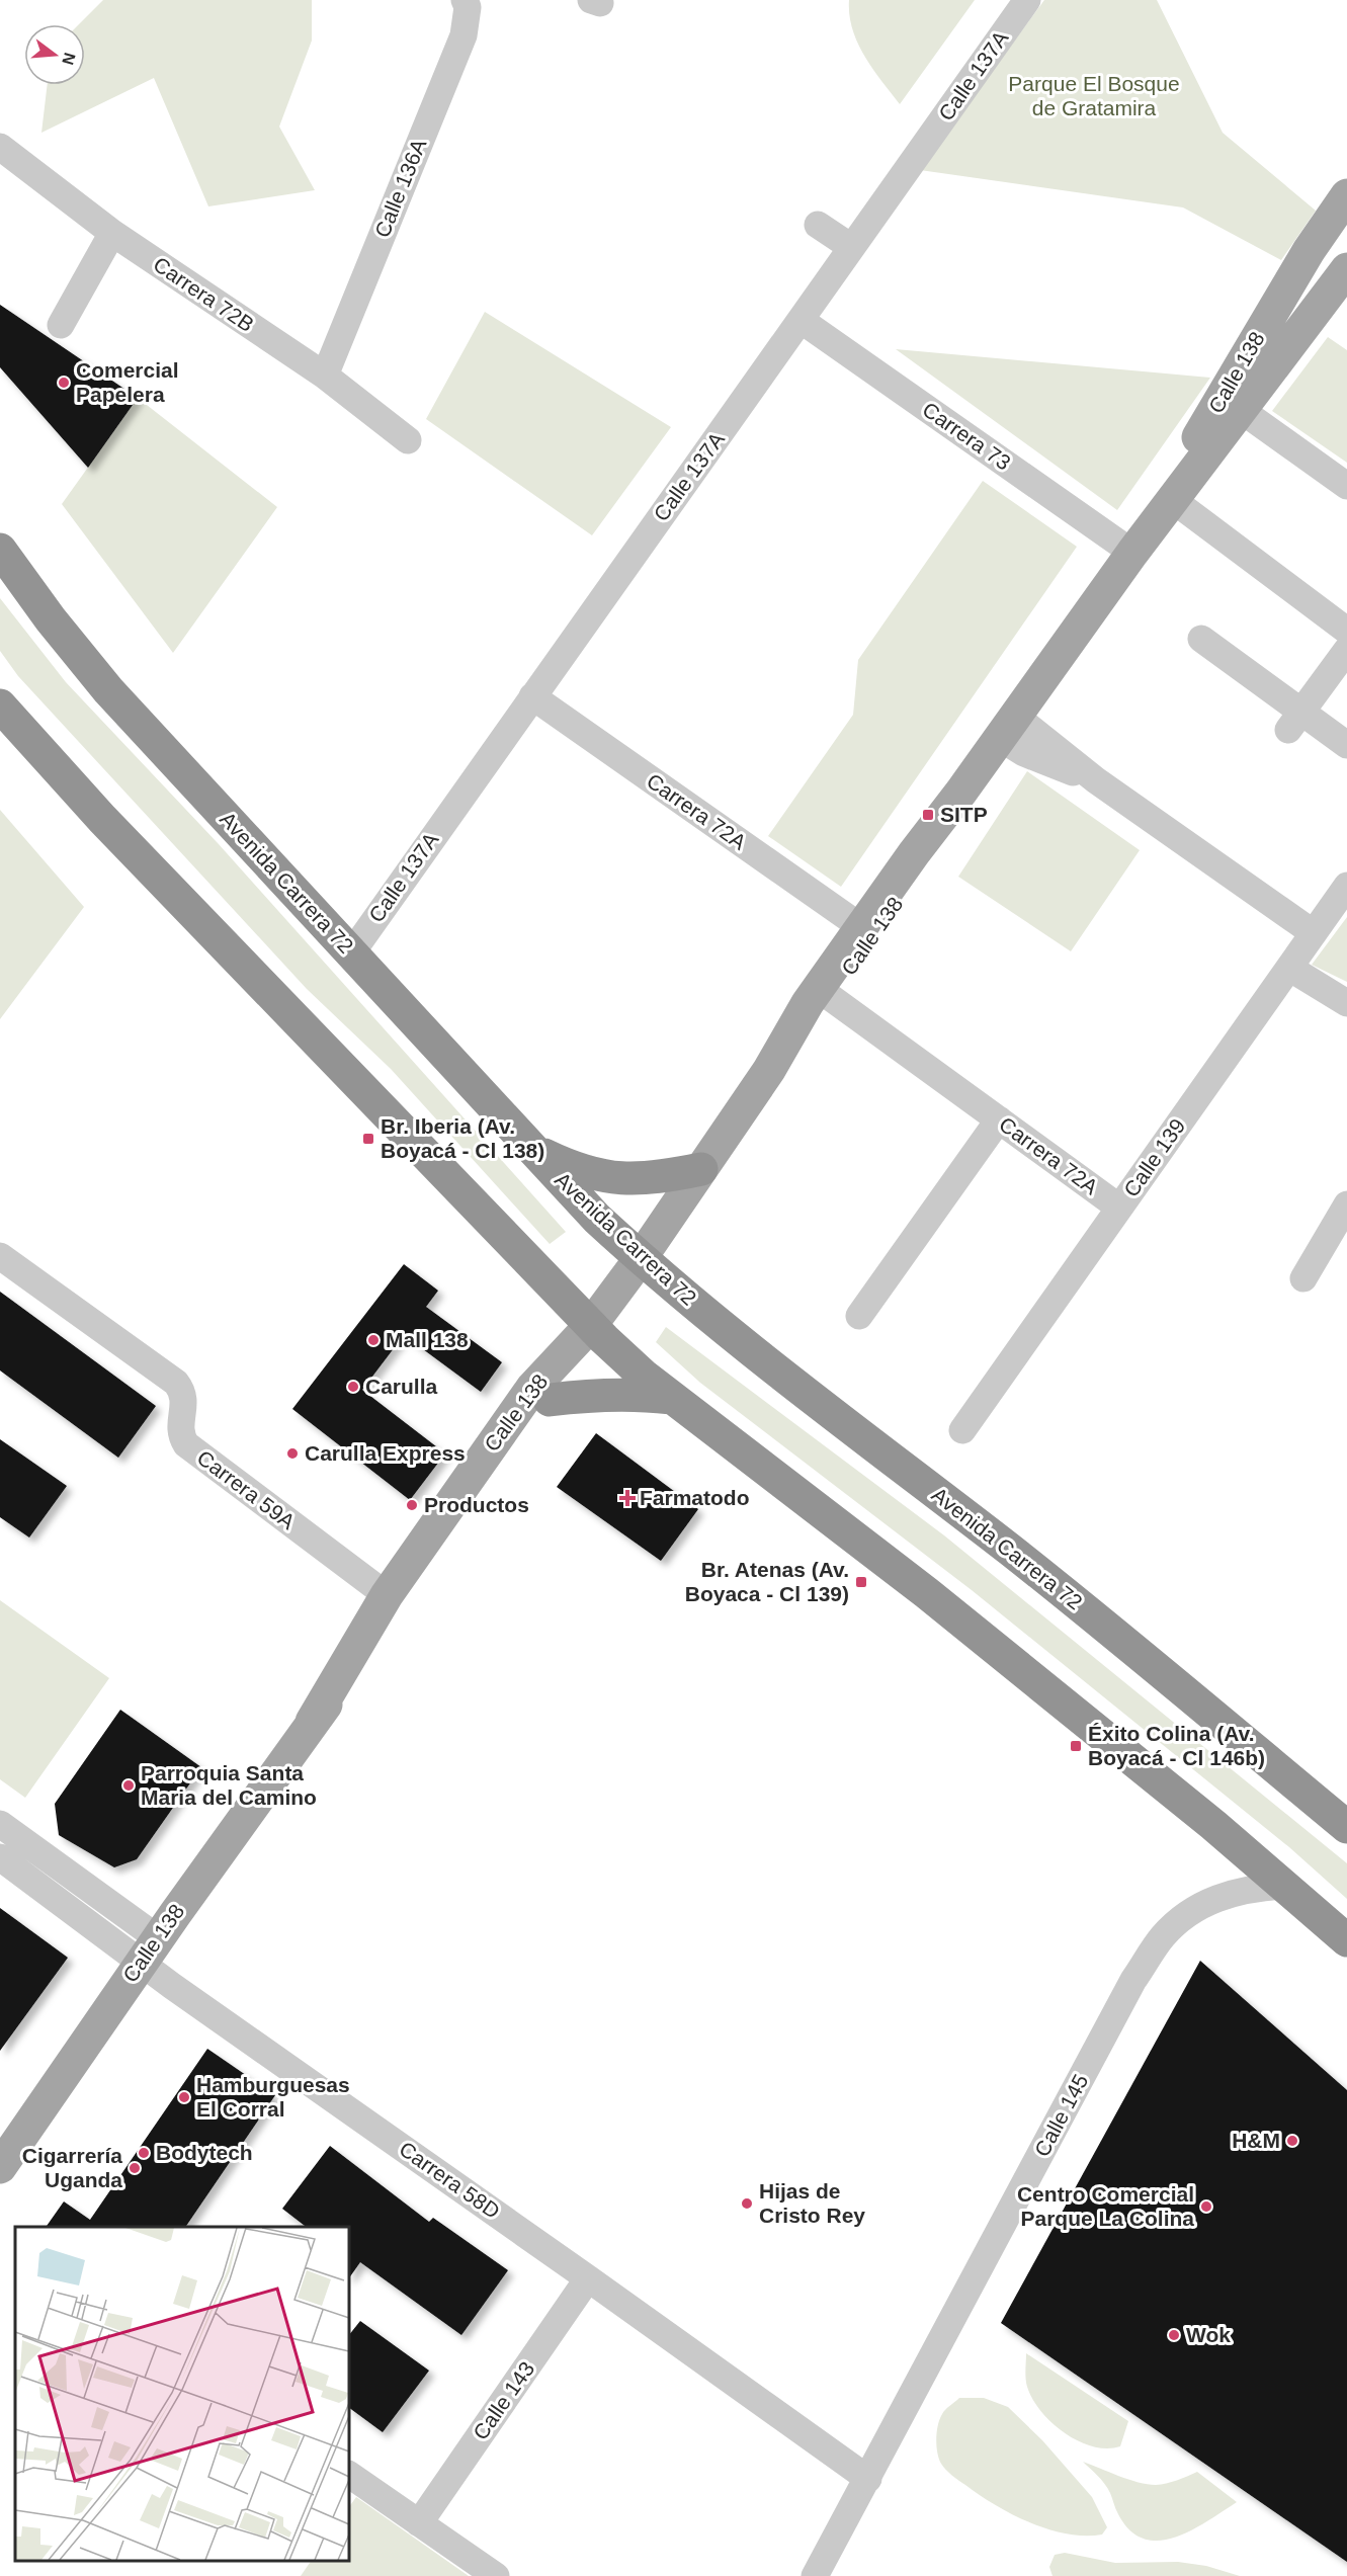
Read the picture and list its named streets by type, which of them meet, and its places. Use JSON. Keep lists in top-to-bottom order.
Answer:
{
  "streets": {
    "highway": ["Avenida Carrera 72"],
    "main road": ["Calle 138"],
    "street": [
      "Calle 137A",
      "Calle 136A",
      "Carrera 72B",
      "Carrera 73",
      "Carrera 72A",
      "Calle 139",
      "Carrera 59A",
      "Calle 145",
      "Carrera 58D",
      "Calle 143"
    ]
  },
  "crossings": [
    ["Calle 137A", "Carrera 73"],
    ["Calle 137A", "Carrera 72A"],
    ["Calle 137A", "Avenida Carrera 72"],
    ["Calle 136A", "Carrera 72B"],
    ["Calle 138", "Carrera 73"],
    ["Calle 138", "Carrera 72A"],
    ["Calle 138", "Avenida Carrera 72"],
    ["Calle 138", "Carrera 59A"],
    ["Calle 138", "Carrera 58D"],
    ["Carrera 72A", "Calle 139"],
    ["Calle 145", "Carrera 58D"],
    ["Carrera 58D", "Calle 143"]
  ],
  "parks": ["Parque El Bosque de Gratamira"],
  "places": {
    "other": [
      "Comercial Papelera",
      "Mall 138",
      "Carulla",
      "Carulla Express",
      "Productos",
      "Parroquia Santa Maria del Camino",
      "Hamburguesas El Corral",
      "H&M",
      "Bodytech",
      "Cigarrería Uganda",
      "Hijas de Cristo Rey",
      "Centro Comercial Parque La Colina",
      "Wok"
    ],
    "transit": [
      "SITP",
      "Br. Iberia (Av. Boyacá - Cl 138)",
      "Br. Atenas (Av. Boyaca - Cl 139)",
      "Éxito Colina (Av. Boyacá - Cl 146b)"
    ],
    "health": ["Farmatodo"]
  },
  "north": "right"
}
